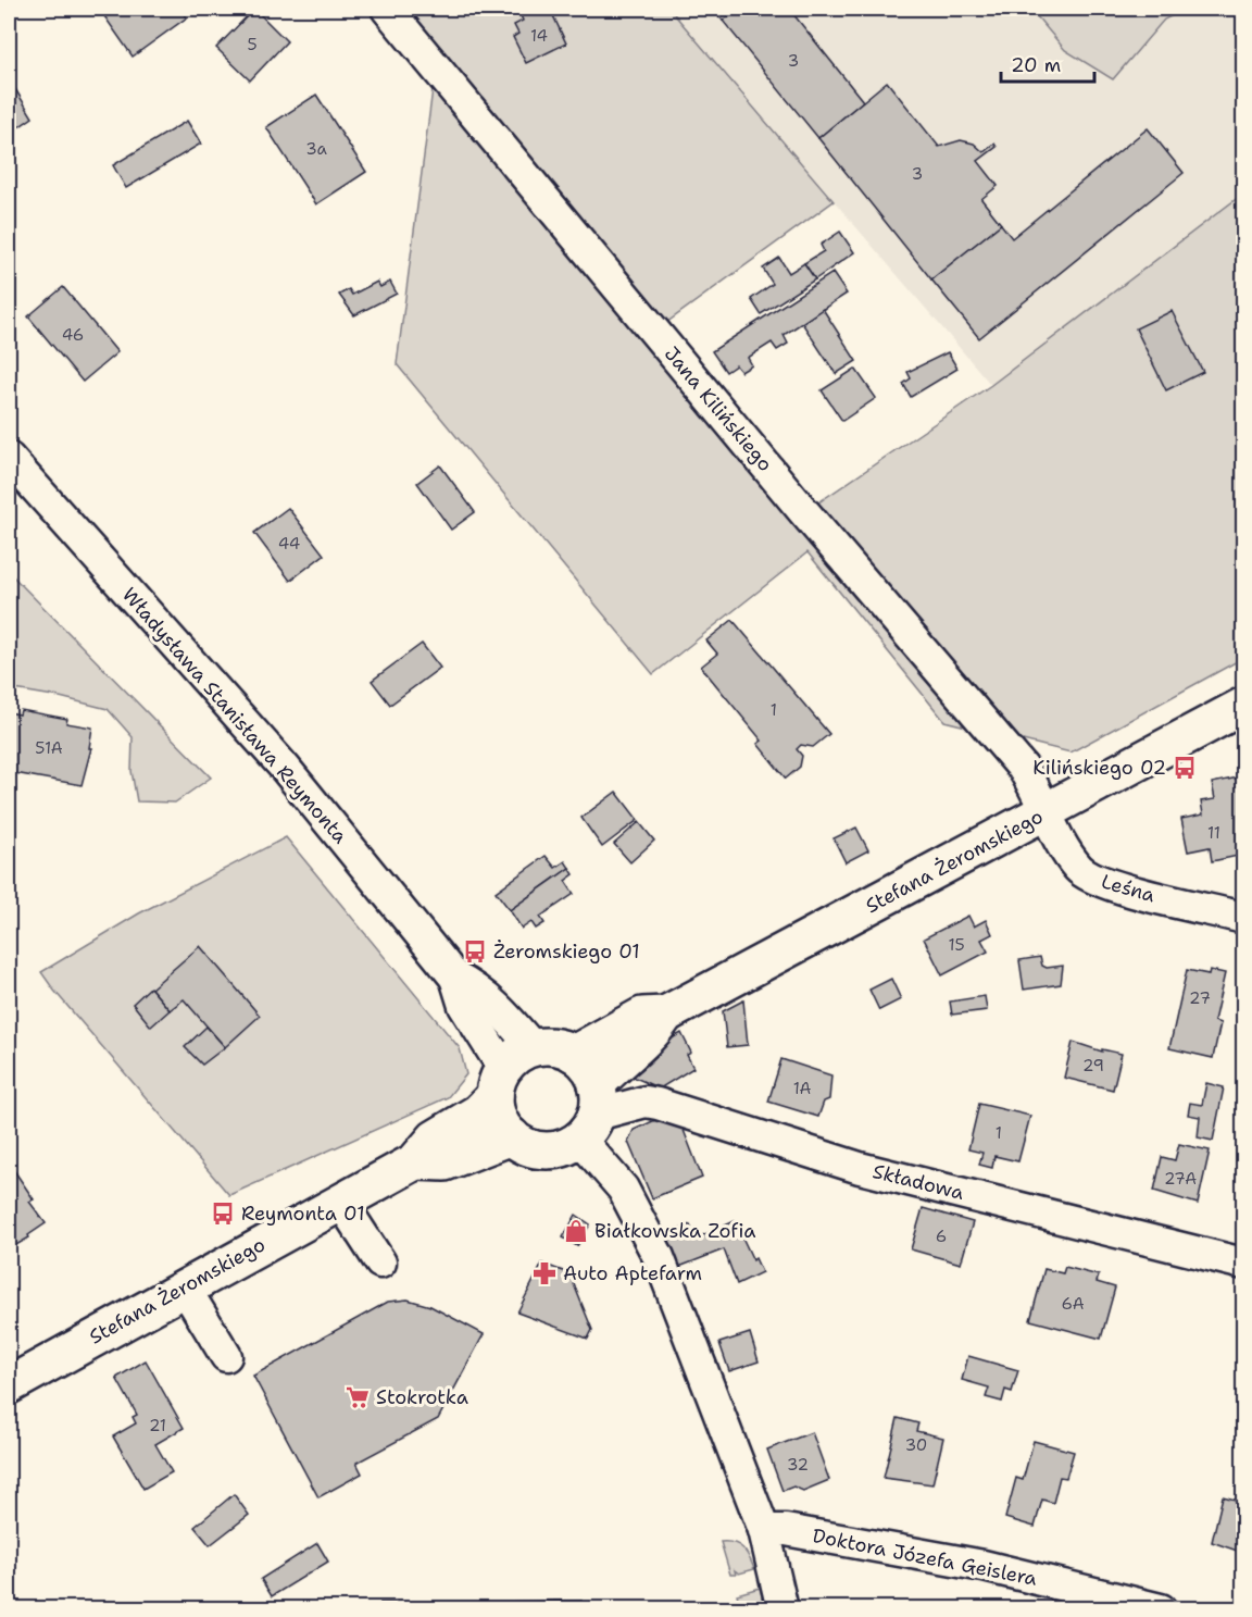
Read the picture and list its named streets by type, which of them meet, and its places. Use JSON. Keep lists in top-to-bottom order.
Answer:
{
  "streets": {
    "main road": ["Stefana Żeromskiego"],
    "street": [
      "Jana Kilińskiego",
      "Władysława Stanisława Reymonta",
      "Leśna",
      "Składowa",
      "Doktora Józefa Geislera"
    ]
  },
  "crossings": [
    ["Jana Kilińskiego", "Stefana Żeromskiego"],
    ["Jana Kilińskiego", "Leśna"],
    ["Władysława Stanisława Reymonta", "Stefana Żeromskiego"],
    ["Władysława Stanisława Reymonta", "Składowa"],
    ["Stefana Żeromskiego", "Leśna"],
    ["Stefana Żeromskiego", "Składowa"]
  ],
  "places": {
    "bus stop": ["Kilińskiego 02", "Żeromskiego 01", "Reymonta 01"],
    "shop": ["Białkowska Zofia"],
    "pharmacy": ["Auto Aptefarm"],
    "supermarket": ["Stokrotka"]
  },
  "house_numbers": [
    "14",
    "5",
    "3",
    "3a",
    "3",
    "46",
    "44",
    "1",
    "51A",
    "11",
    "15",
    "27",
    "29",
    "1A",
    "1",
    "27A",
    "6",
    "6A",
    "21",
    "30",
    "32"
  ],
  "scale_bar": "20 m"
}
